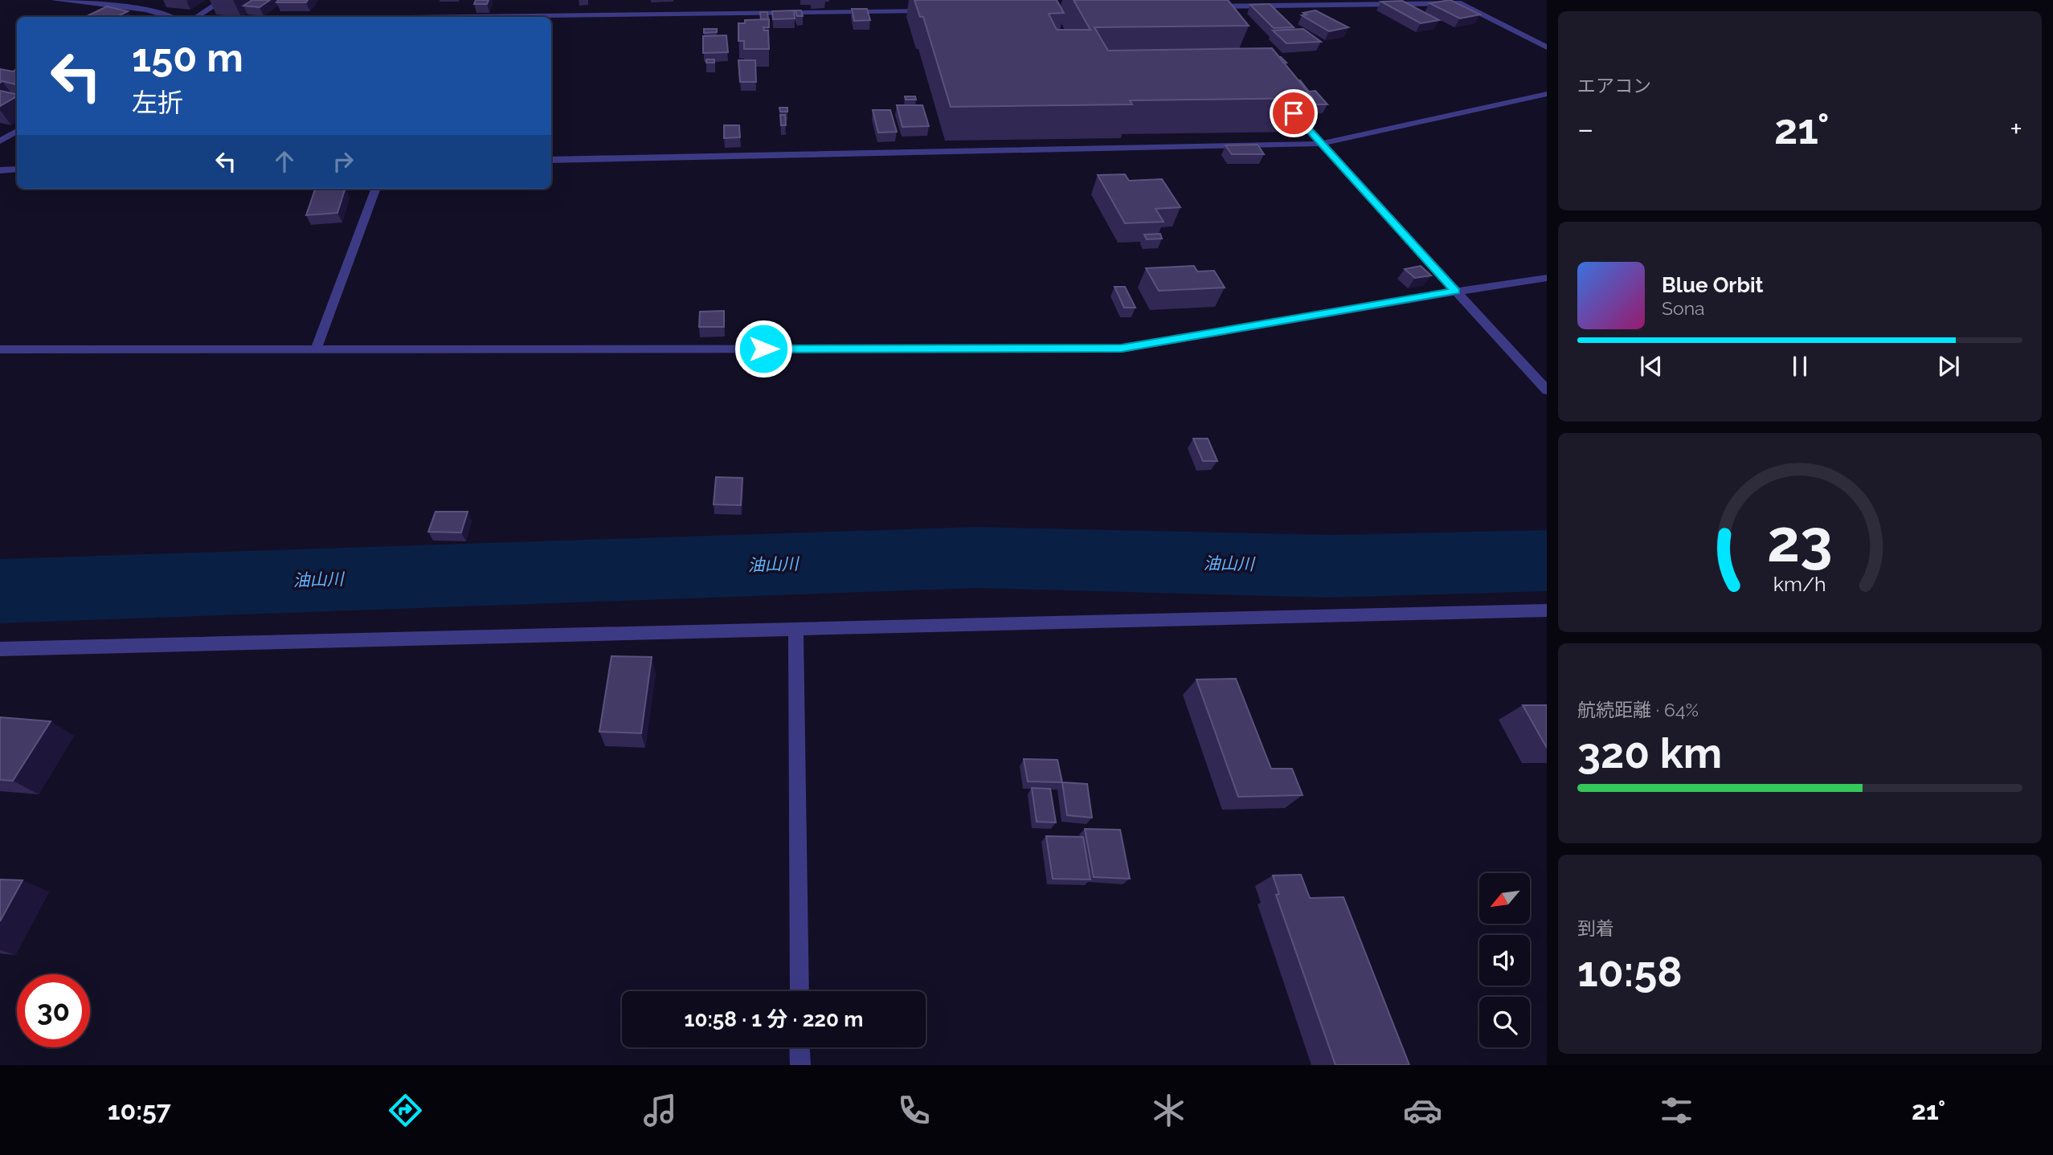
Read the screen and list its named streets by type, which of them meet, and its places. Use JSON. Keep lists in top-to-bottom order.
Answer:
{
  "water": ["油山川"],
  "north": "bottom left",
  "page": {
    "tile": [
      "エアコン",
      ["航続距離 · 64%", "320 km"],
      ["到着", "10:58"]
    ],
    "turn": ["150 m", "左折"],
    "heat": ["−", "21°", "+"],
    "song": ["Blue Orbit", "Sona"],
    "limit": "30",
    "trip": "10:58 · 1 分 · 220 m",
    "tabs": ["10:57", "21°"],
    "gauge": ["23", "km/h"]
  }
}
